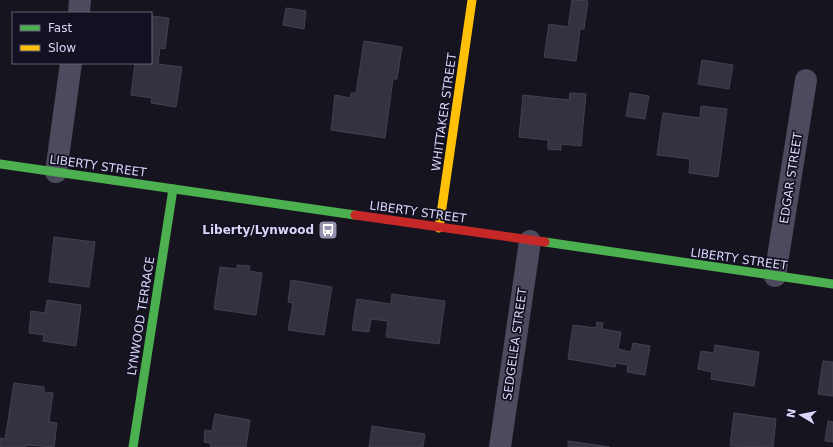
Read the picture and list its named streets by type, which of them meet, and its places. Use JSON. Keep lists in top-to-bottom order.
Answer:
{
  "streets": {
    "main road": ["WHITTAKER STREET", "LIBERTY STREET", "LYNWOOD TERRACE"],
    "street": ["EDGAR STREET", "SEDGELEA STREET"]
  },
  "crossings": [
    ["WHITTAKER STREET", "LIBERTY STREET"],
    ["LIBERTY STREET", "EDGAR STREET"],
    ["LIBERTY STREET", "LYNWOOD TERRACE"],
    ["LIBERTY STREET", "SEDGELEA STREET"]
  ],
  "places": {
    "bus stop": ["Liberty/Lynwood"]
  },
  "legend": ["Fast", "Slow"],
  "north": "left"
}
